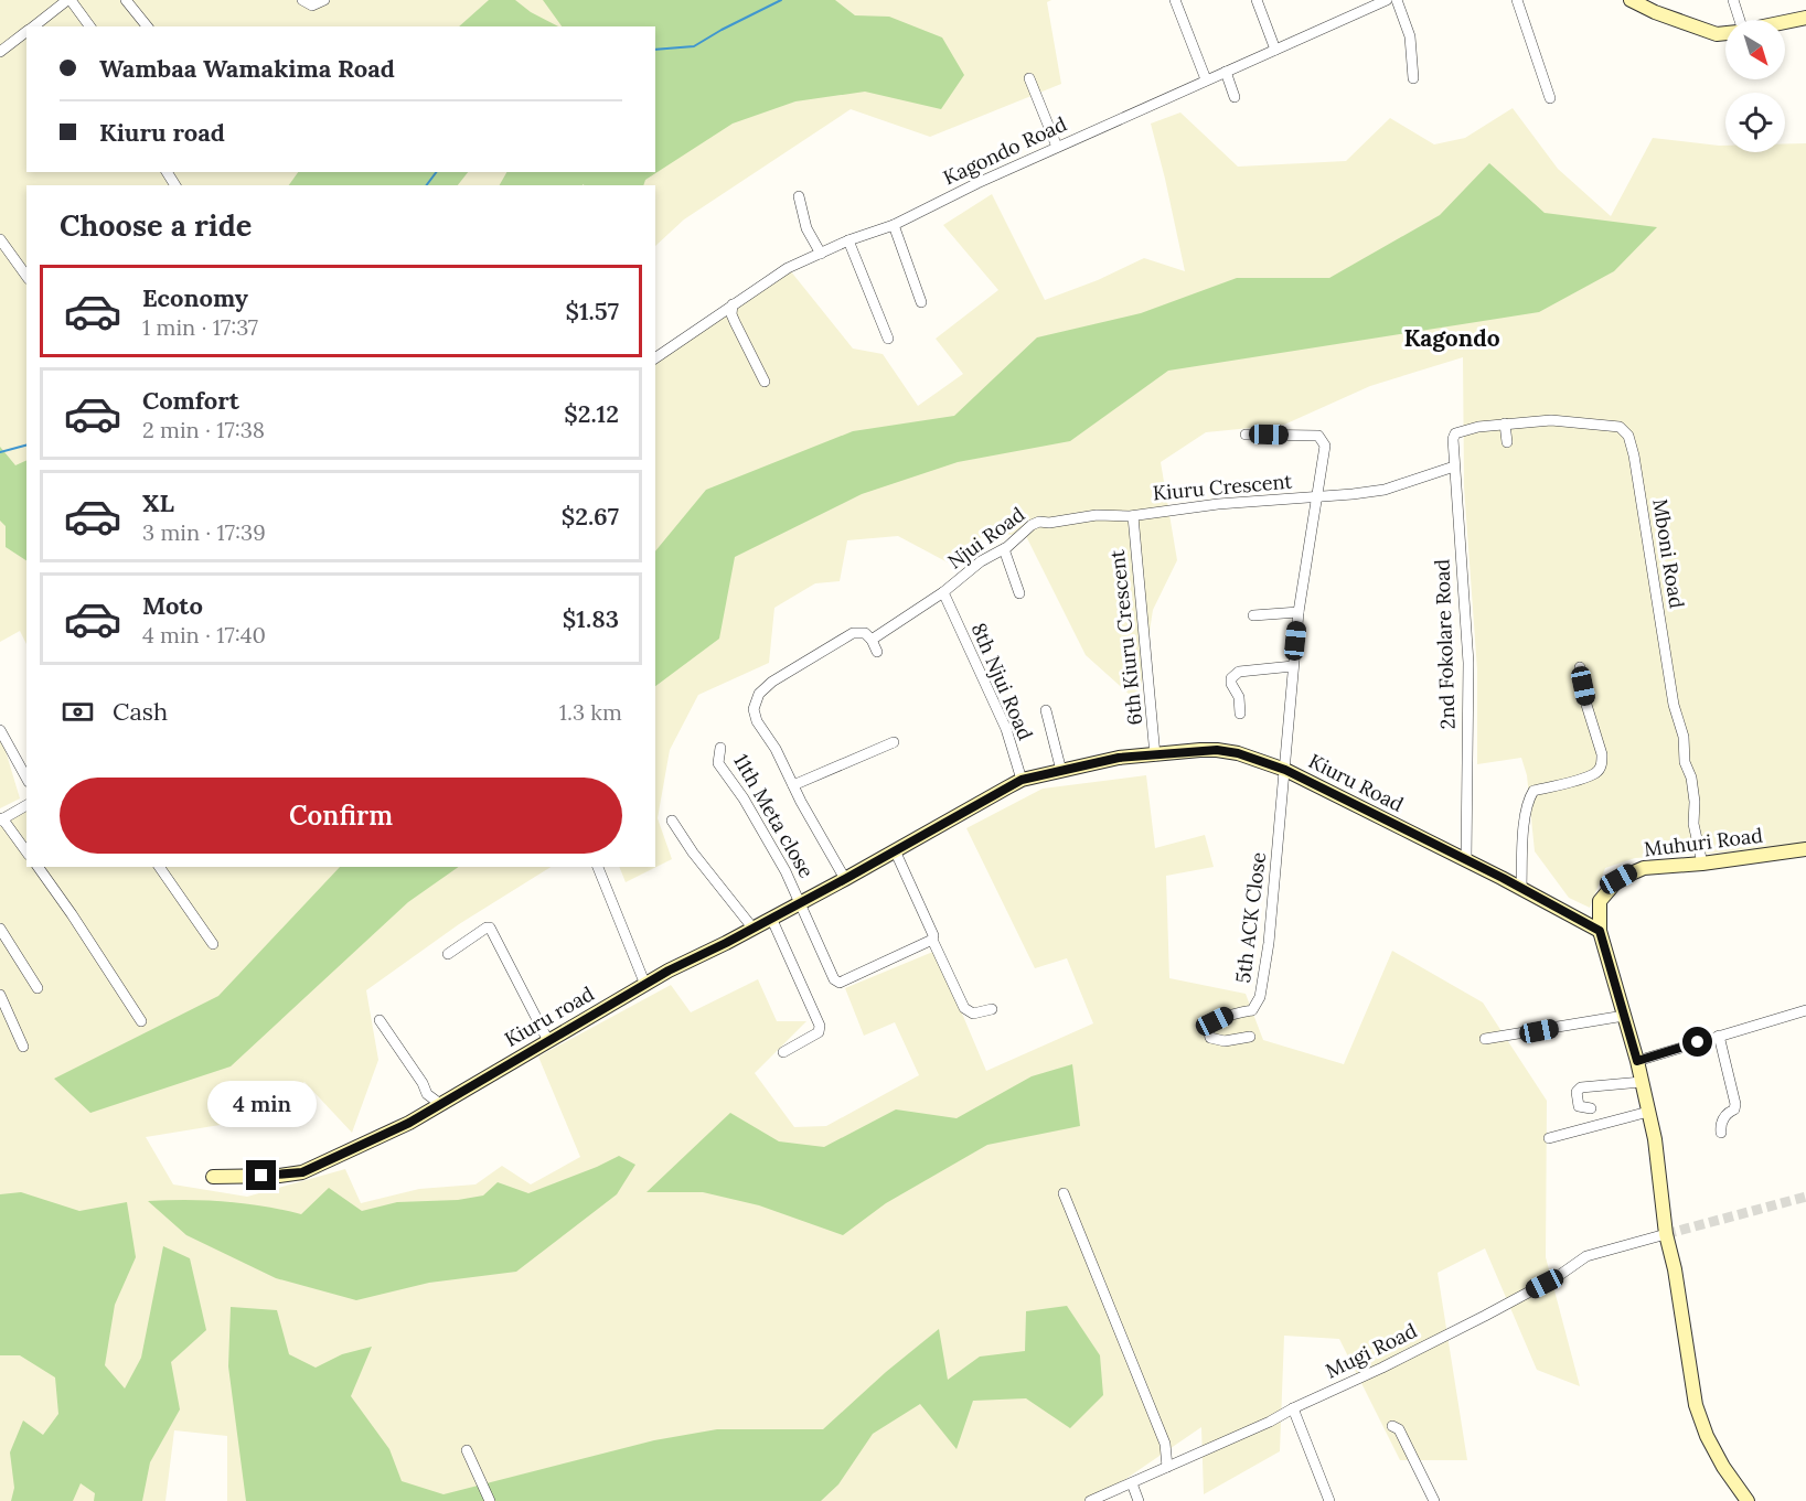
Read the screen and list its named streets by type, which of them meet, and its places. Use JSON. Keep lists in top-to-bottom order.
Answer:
{
  "streets": {
    "street": [
      "Kagondo Road",
      "Kiuru Crescent",
      "Njui Road",
      "Mboni Road",
      "6th Kiuru Crescent",
      "2nd Fokolare Road",
      "8th Njui Road",
      "Kiuru Road",
      "11th Meta close",
      "Muhuri Road",
      "5th ACK Close",
      "Kiuru road",
      "Mugi Road"
    ]
  },
  "crossings": [
    ["Kiuru Crescent", "Njui Road"],
    ["Kiuru Crescent", "6th Kiuru Crescent"],
    ["Kiuru Crescent", "2nd Fokolare Road"],
    ["Njui Road", "6th Kiuru Crescent"],
    ["Njui Road", "8th Njui Road"],
    ["Mboni Road", "2nd Fokolare Road"],
    ["Mboni Road", "Muhuri Road"],
    ["6th Kiuru Crescent", "Kiuru Road"],
    ["2nd Fokolare Road", "Kiuru Road"],
    ["8th Njui Road", "Kiuru Road"],
    ["Kiuru Road", "Muhuri Road"],
    ["Kiuru Road", "5th ACK Close"],
    ["Kiuru Road", "Kiuru road"],
    ["11th Meta close", "Kiuru road"],
    ["Muhuri Road", "Mugi Road"]
  ],
  "districts": ["Kagondo"],
  "north": "bottom right",
  "page": {
    "banner": ["Wambaa Wamakima Road", "Kiuru road"],
    "heading": "Choose a ride",
    "list": [
      {
        "name": "Economy",
        "note": "1 min · 17:37",
        "value": "$1.57"
      },
      {
        "name": "Comfort",
        "note": "2 min · 17:38",
        "value": "$2.12"
      },
      {
        "name": "XL",
        "note": "3 min · 17:39",
        "value": "$2.67"
      },
      {
        "name": "Moto",
        "note": "4 min · 17:40",
        "value": "$1.83"
      }
    ],
    "pay": ["Cash", "1.3 km"],
    "buttons": "Confirm",
    "bubble": "4 min"
  }
}
